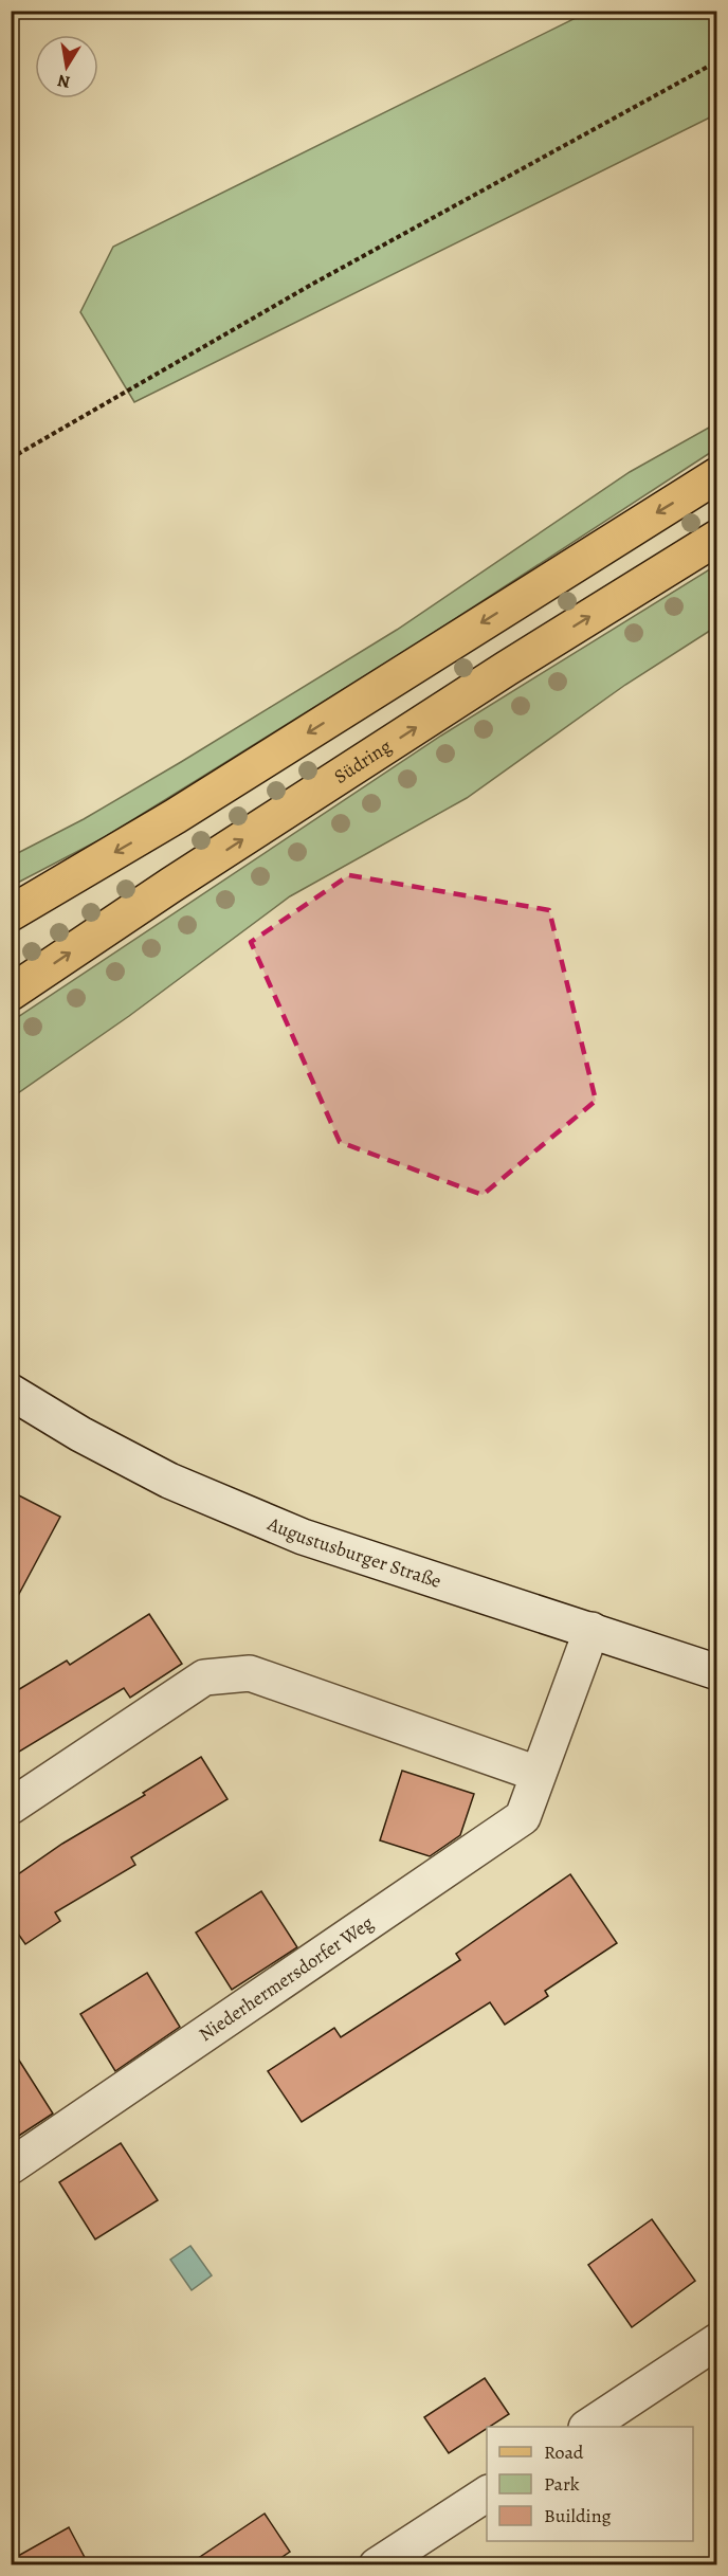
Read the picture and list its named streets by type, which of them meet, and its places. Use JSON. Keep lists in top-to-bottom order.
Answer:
{
  "streets": {
    "main road": ["Südring"],
    "street": ["Augustusburger Straße", "Niederhermersdorfer Weg"]
  },
  "crossings": [
    ["Augustusburger Straße", "Niederhermersdorfer Weg"]
  ],
  "legend": ["Road", "Park", "Building"],
  "north": "bottom"
}
